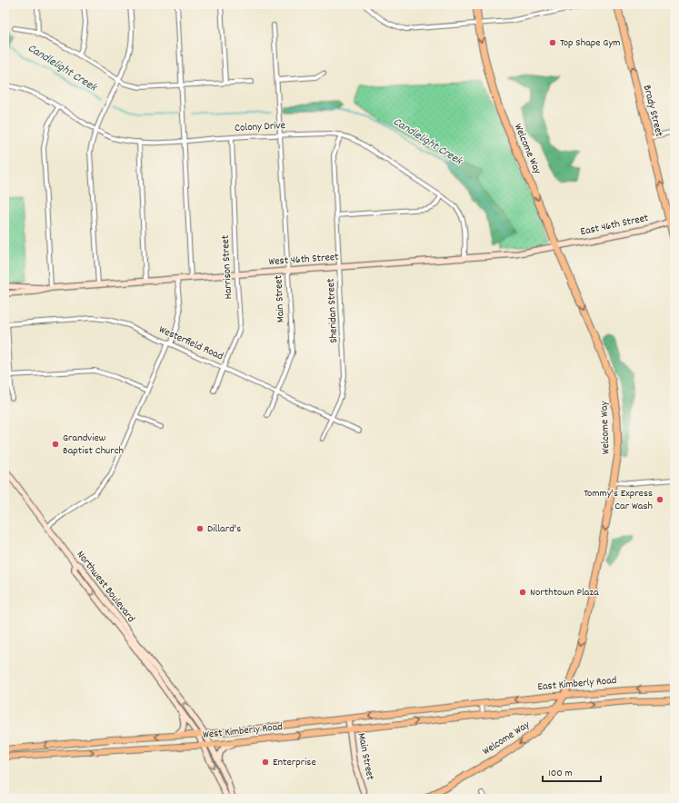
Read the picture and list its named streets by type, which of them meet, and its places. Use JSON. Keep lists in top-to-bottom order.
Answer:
{
  "streets": {
    "highway": ["Brady Street", "Welcome Way"],
    "main road": ["East Kimberly Road", "West Kimberly Road"],
    "street": [
      "Colony Drive",
      "East 46th Street",
      "West 46th Street",
      "Harrison Street",
      "Main Street",
      "Sheridan Street",
      "Westerfield Road",
      "Northwest Boulevard"
    ]
  },
  "crossings": [
    ["Brady Street", "East 46th Street"],
    ["Colony Drive", "West 46th Street"],
    ["Colony Drive", "Harrison Street"],
    ["Colony Drive", "Main Street"],
    ["Colony Drive", "Sheridan Street"],
    ["Welcome Way", "East 46th Street"],
    ["Welcome Way", "West 46th Street"],
    ["Welcome Way", "East Kimberly Road"],
    ["East 46th Street", "West 46th Street"],
    ["West 46th Street", "Harrison Street"],
    ["West 46th Street", "Main Street"],
    ["West 46th Street", "Sheridan Street"],
    ["Harrison Street", "Westerfield Road"],
    ["Main Street", "Westerfield Road"],
    ["Main Street", "West Kimberly Road"],
    ["Sheridan Street", "Westerfield Road"],
    ["Northwest Boulevard", "West Kimberly Road"],
    ["East Kimberly Road", "West Kimberly Road"]
  ],
  "one_way": ["Brady Street", "Welcome Way"],
  "water": ["Candlelight Creek"],
  "places": [
    "Top Shape Gym",
    "Grandview Baptist Church",
    "Tommy's Express Car Wash",
    "Dillard's",
    "Northtown Plaza",
    "Enterprise"
  ],
  "scale_bar": "100 m"
}
